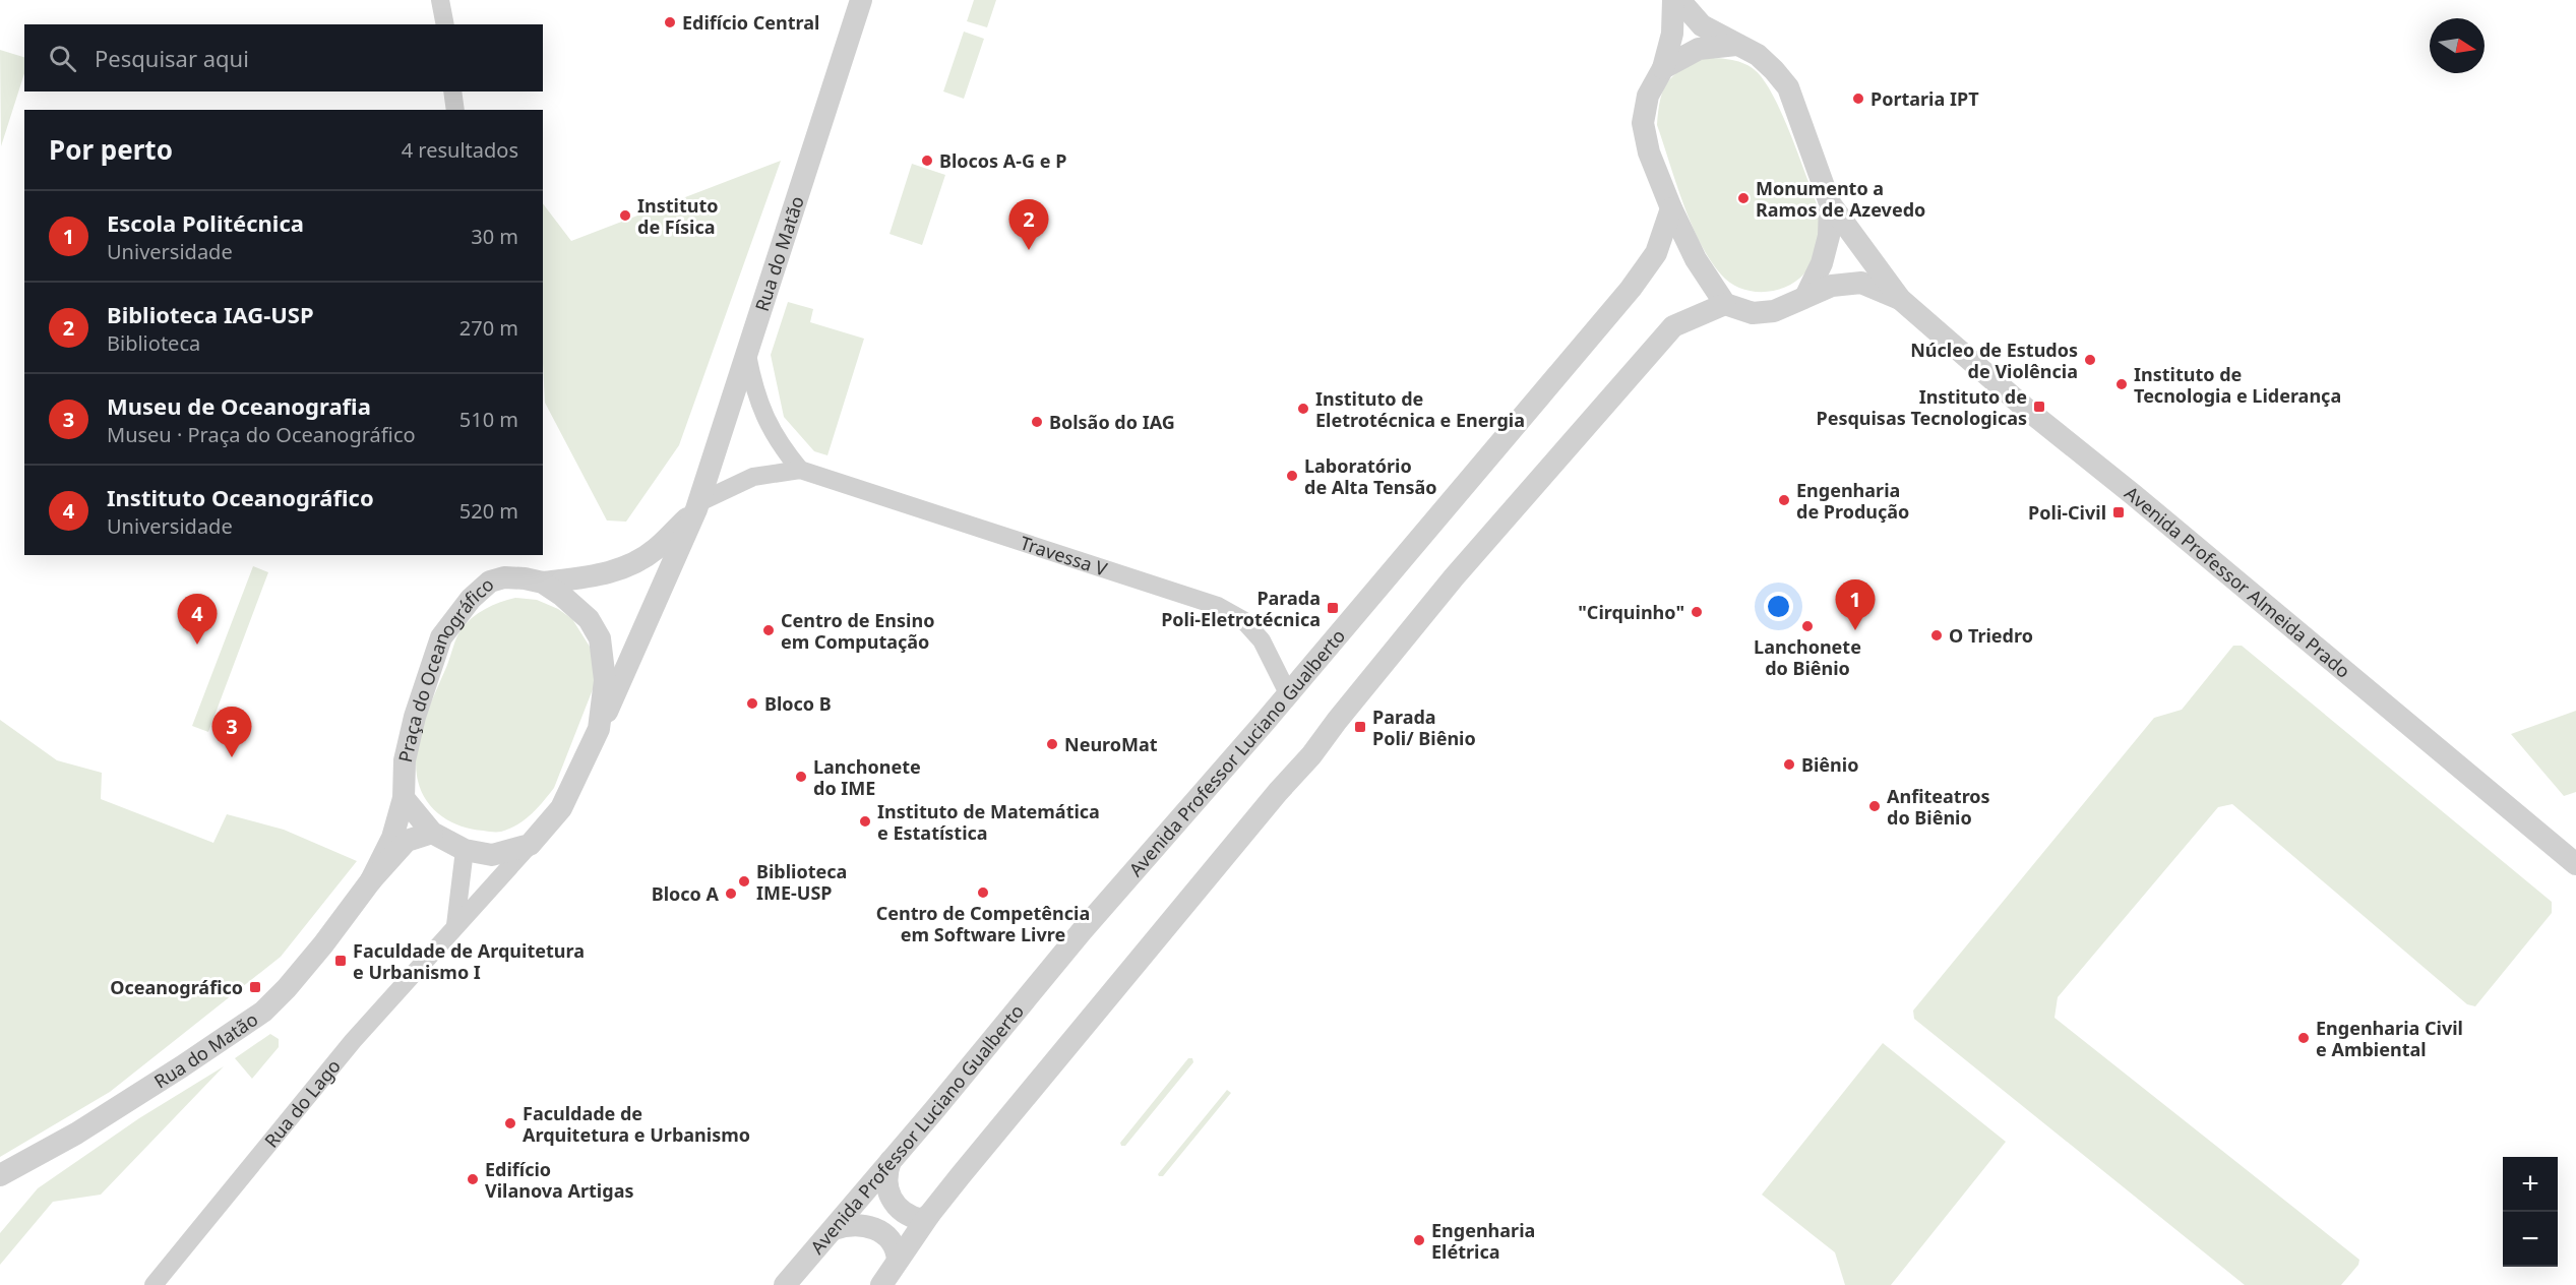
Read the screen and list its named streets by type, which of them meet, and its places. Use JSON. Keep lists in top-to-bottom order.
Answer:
{
  "streets": {
    "street": [
      "Rua do Matão",
      "Travessa V",
      "Avenida Professor Almeida Prado",
      "Praça do Oceanográfico",
      "Avenida Professor Luciano Gualberto",
      "Rua do Lago"
    ]
  },
  "crossings": [
    ["Rua do Matão", "Travessa V"],
    ["Rua do Matão", "Praça do Oceanográfico"],
    ["Travessa V", "Avenida Professor Luciano Gualberto"],
    ["Praça do Oceanográfico", "Rua do Lago"]
  ],
  "places": {
    "other": [
      "Edifício Central",
      "Portaria IPT",
      "Blocos A-G e P",
      "Monumento a Ramos de Azevedo",
      "Instituto de Física",
      "Núcleo de Estudos de Violência",
      "Instituto de Tecnologia e Liderança",
      "Instituto de Eletrotécnica e Energia",
      "Bolsão do IAG",
      "Laboratório de Alta Tensão",
      "Engenharia de Produção",
      "\"Cirquinho\"",
      "Lanchonete do Biênio",
      "Centro de Ensino em Computação",
      "O Triedro",
      "Bloco B",
      "NeuroMat",
      "Biênio",
      "Lanchonete do IME",
      "Anfiteatros do Biênio",
      "Instituto de Matemática e Estatística",
      "Biblioteca IME-USP",
      "Centro de Competência em Software Livre",
      "Bloco A",
      "Engenharia Civil e Ambiental",
      "Faculdade de Arquitetura e Urbanismo",
      "Edifício Vilanova Artigas",
      "Engenharia Elétrica"
    ],
    "transit": [
      "Instituto de Pesquisas Tecnologicas",
      "Poli-Civil",
      "Parada Poli-Eletrotécnica",
      "Parada Poli/ Biênio",
      "Faculdade de Arquitetura e Urbanismo I",
      "Oceanográfico"
    ]
  },
  "north": "right",
  "page": {
    "search": "Pesquisar aqui",
    "heading": ["Por perto", "4 resultados"],
    "list": [
      {
        "mark": "1",
        "name": "Escola Politécnica",
        "note": "Universidade",
        "value": "30 m"
      },
      {
        "mark": "2",
        "name": "Biblioteca IAG-USP",
        "note": "Biblioteca",
        "value": "270 m"
      },
      {
        "mark": "3",
        "name": "Museu de Oceanografia",
        "note": "Museu · Praça do Oceanográfico",
        "value": "510 m"
      },
      {
        "mark": "4",
        "name": "Instituto Oceanográfico",
        "note": "Universidade",
        "value": "520 m"
      }
    ],
    "pins": [
      "2",
      "1",
      "4",
      "3"
    ],
    "map_buttons": ["+", "−"]
  }
}
